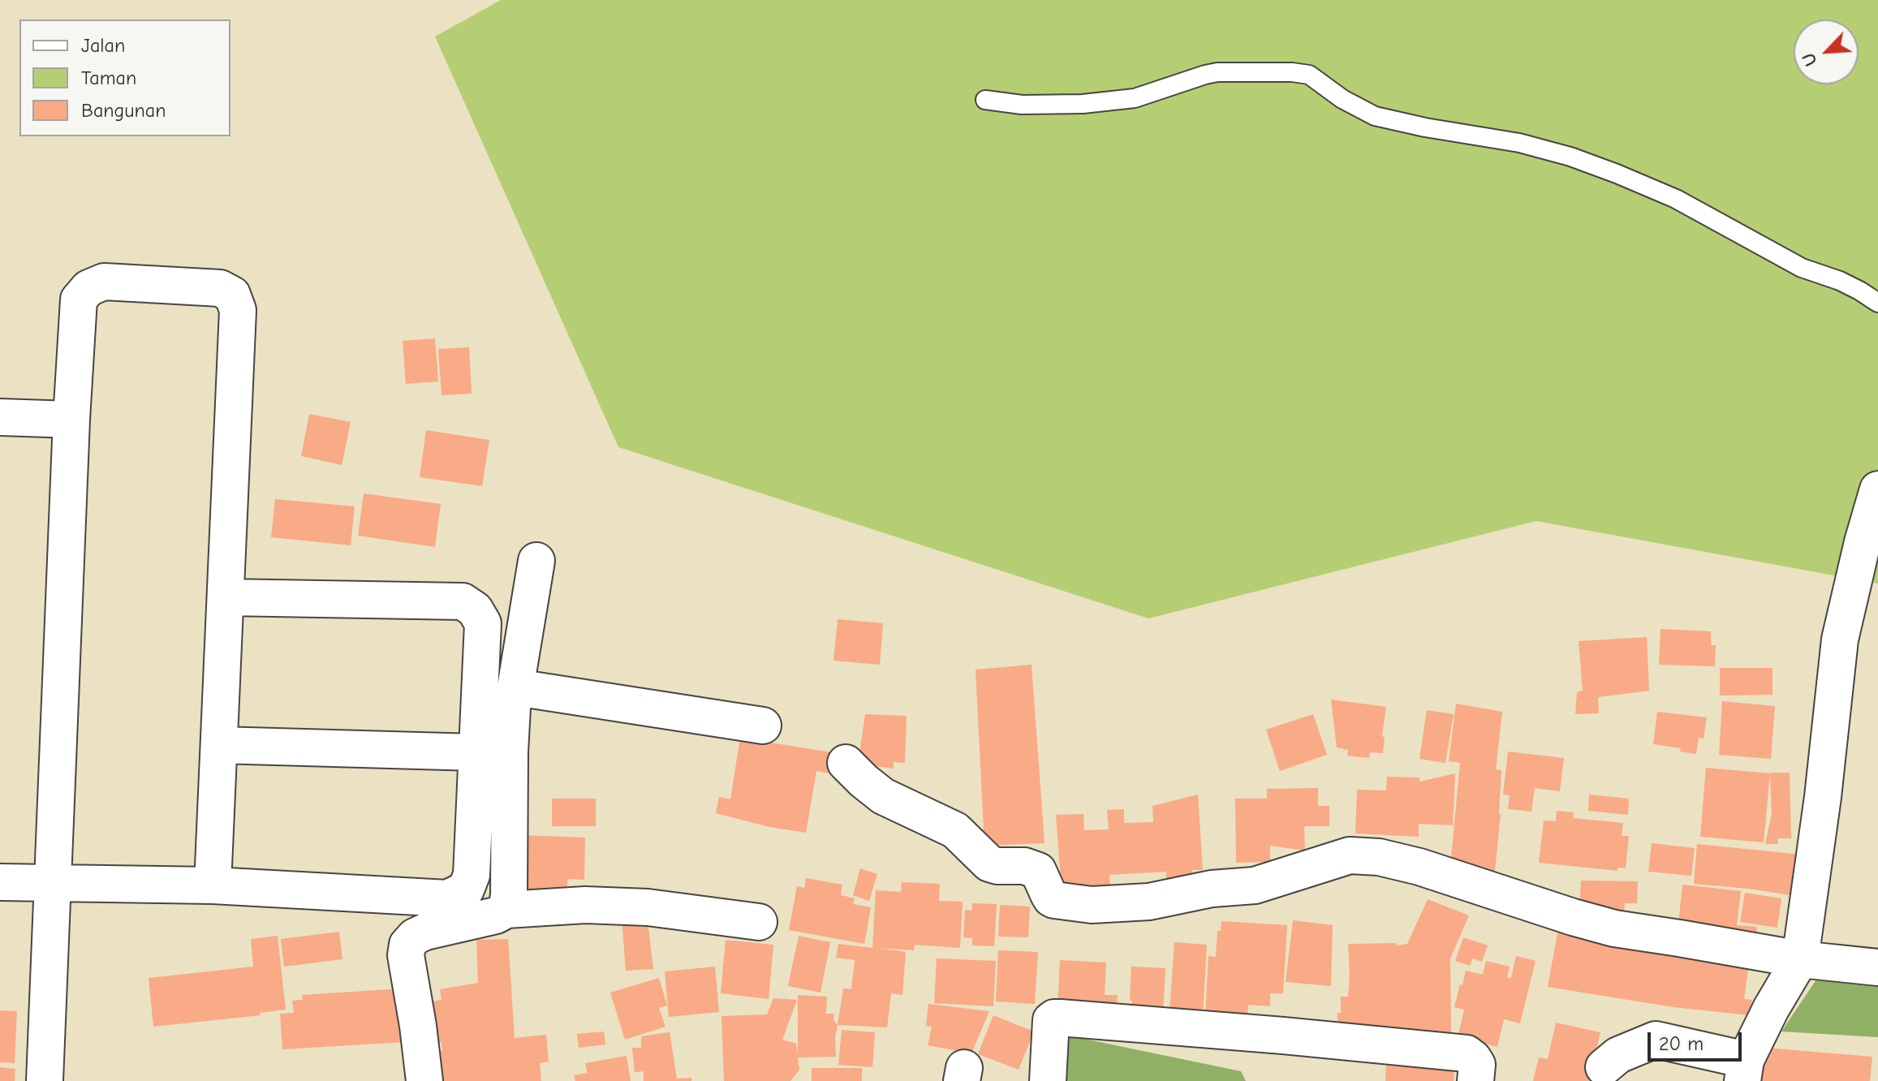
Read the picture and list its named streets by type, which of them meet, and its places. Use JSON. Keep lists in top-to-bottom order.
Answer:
{
  "legend": ["Jalan", "Taman", "Bangunan"],
  "scale_bar": "20 m",
  "north": "bottom left"
}
